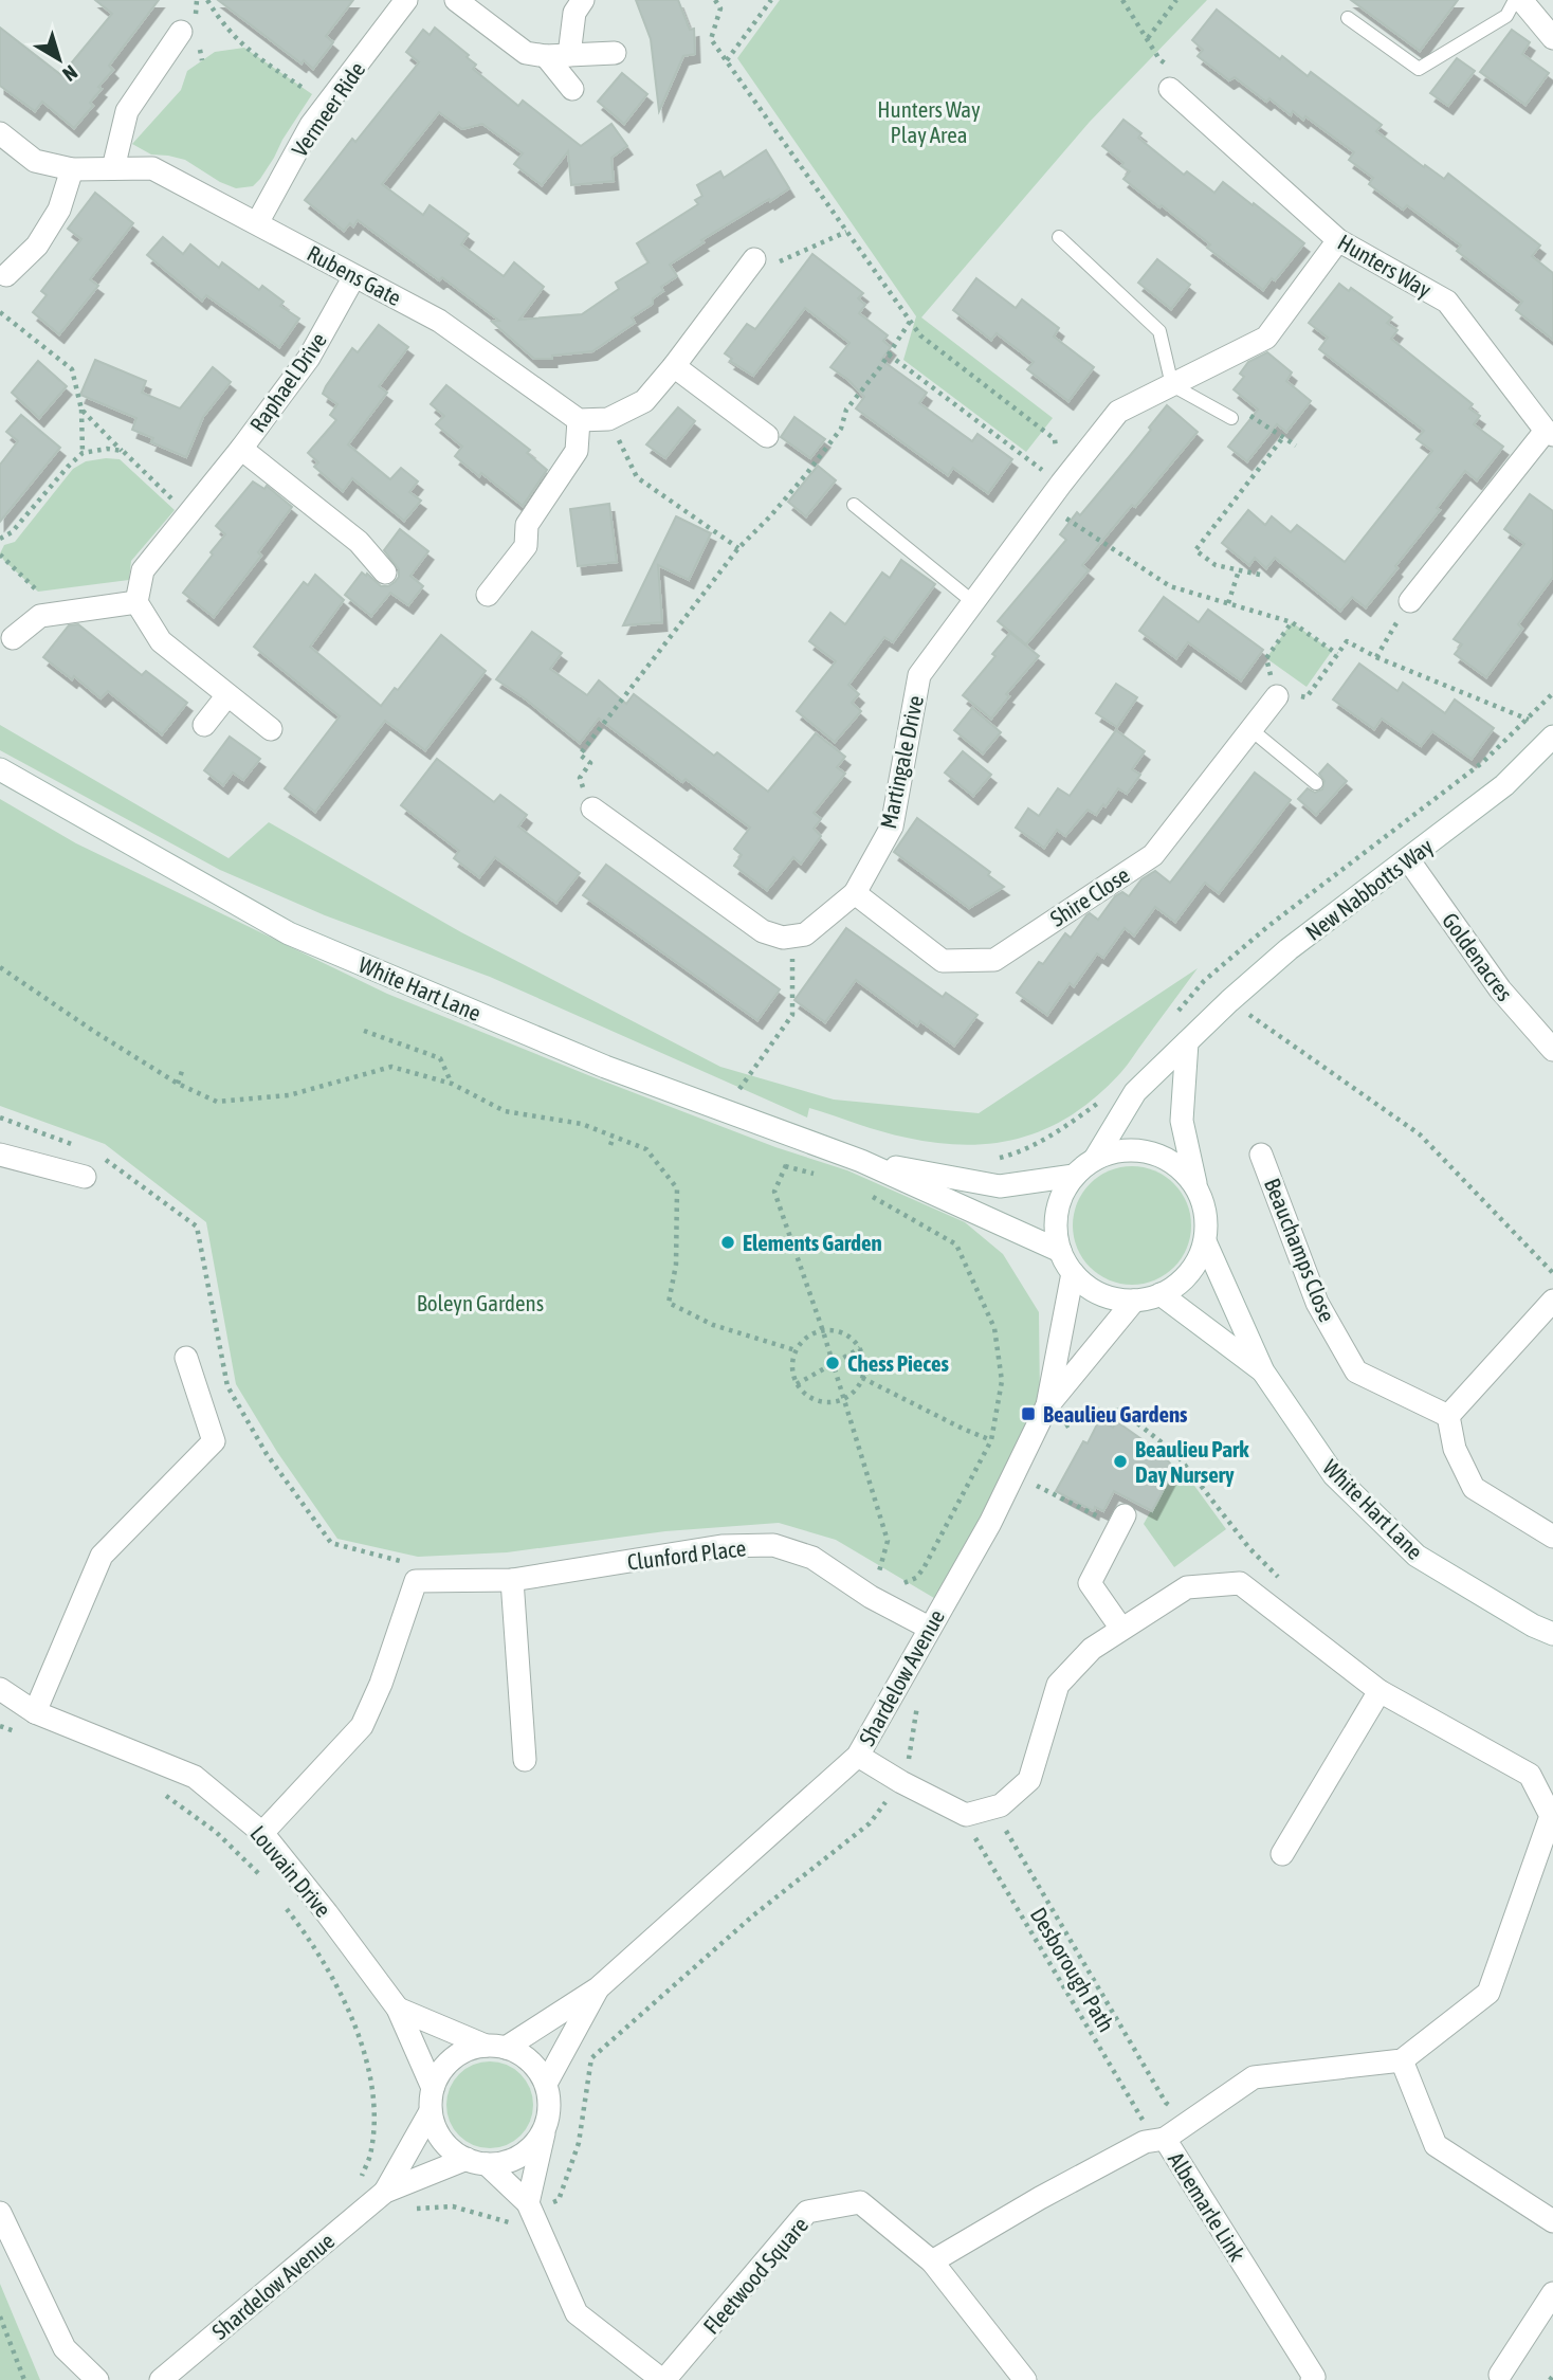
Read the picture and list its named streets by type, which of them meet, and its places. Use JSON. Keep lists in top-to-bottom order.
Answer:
{
  "streets": {
    "street": [
      "Vermeer Ride",
      "Hunters Way",
      "Rubens Gate",
      "Raphael Drive",
      "Martingale Drive",
      "New Nabbotts Way",
      "Shire Close",
      "Goldenacres",
      "White Hart Lane",
      "Beauchamps Close",
      "Clunford Place",
      "Shardelow Avenue",
      "Louvain Drive",
      "Albemarle Link",
      "Fleetwood Square"
    ],
    "path": ["Desborough Path"]
  },
  "crossings": [
    ["Vermeer Ride", "Rubens Gate"],
    ["Hunters Way", "Martingale Drive"],
    ["Rubens Gate", "Raphael Drive"],
    ["Martingale Drive", "Shire Close"],
    ["New Nabbotts Way", "Goldenacres"],
    ["New Nabbotts Way", "White Hart Lane"],
    ["New Nabbotts Way", "Shardelow Avenue"],
    ["White Hart Lane", "Shardelow Avenue"],
    ["Clunford Place", "Shardelow Avenue"],
    ["Clunford Place", "Louvain Drive"],
    ["Shardelow Avenue", "Louvain Drive"],
    ["Desborough Path", "Albemarle Link"]
  ],
  "parks": ["Hunters Way Play Area", "Boleyn Gardens"],
  "places": {
    "other": ["Elements Garden", "Chess Pieces", "Beaulieu Park Day Nursery"],
    "transit": ["Beaulieu Gardens"]
  },
  "north": "bottom right"
}
